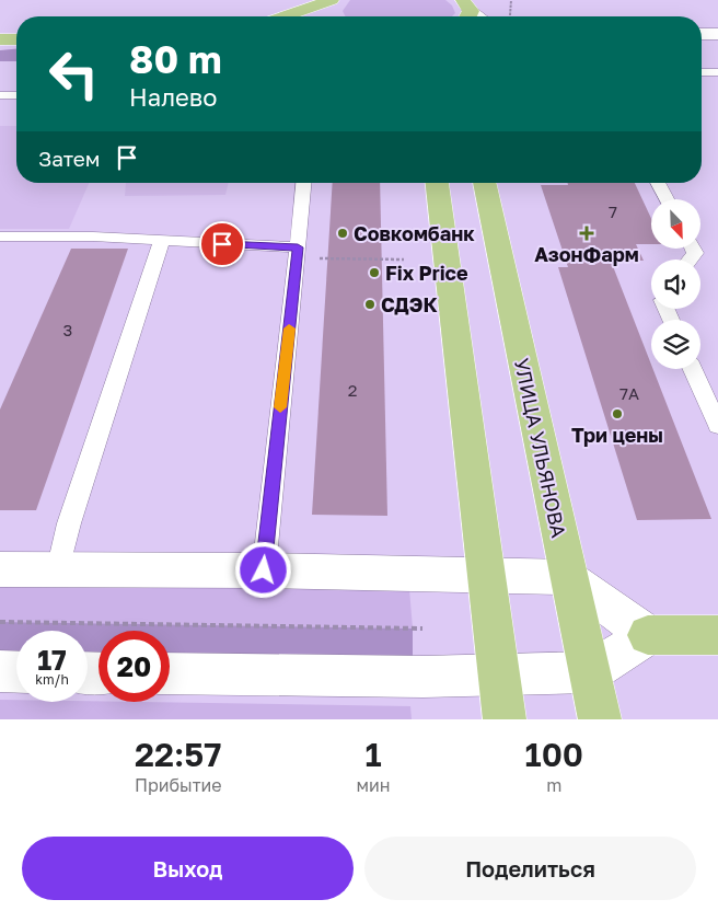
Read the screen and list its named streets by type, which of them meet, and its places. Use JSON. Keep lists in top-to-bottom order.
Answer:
{
  "streets": {
    "main road": ["УЛИЦА УЛЬЯНОВА"]
  },
  "places": {
    "other": [
      "Совкомбанк",
      "Fix Price",
      "СДЭК",
      "Три цены"
    ],
    "health": ["АзонФарм"]
  },
  "house_numbers": [
    "7",
    "3",
    "2",
    "7А"
  ],
  "north": "bottom right",
  "page": {
    "turn": ["80 m", "Налево"],
    "then": "Затем",
    "speed": "17 km/h",
    "limit": "20",
    "eta": [
      "22:57",
      "Прибытие",
      "1",
      "мин",
      "100",
      "m"
    ],
    "buttons": ["Выход", "Поделиться"]
  }
}
